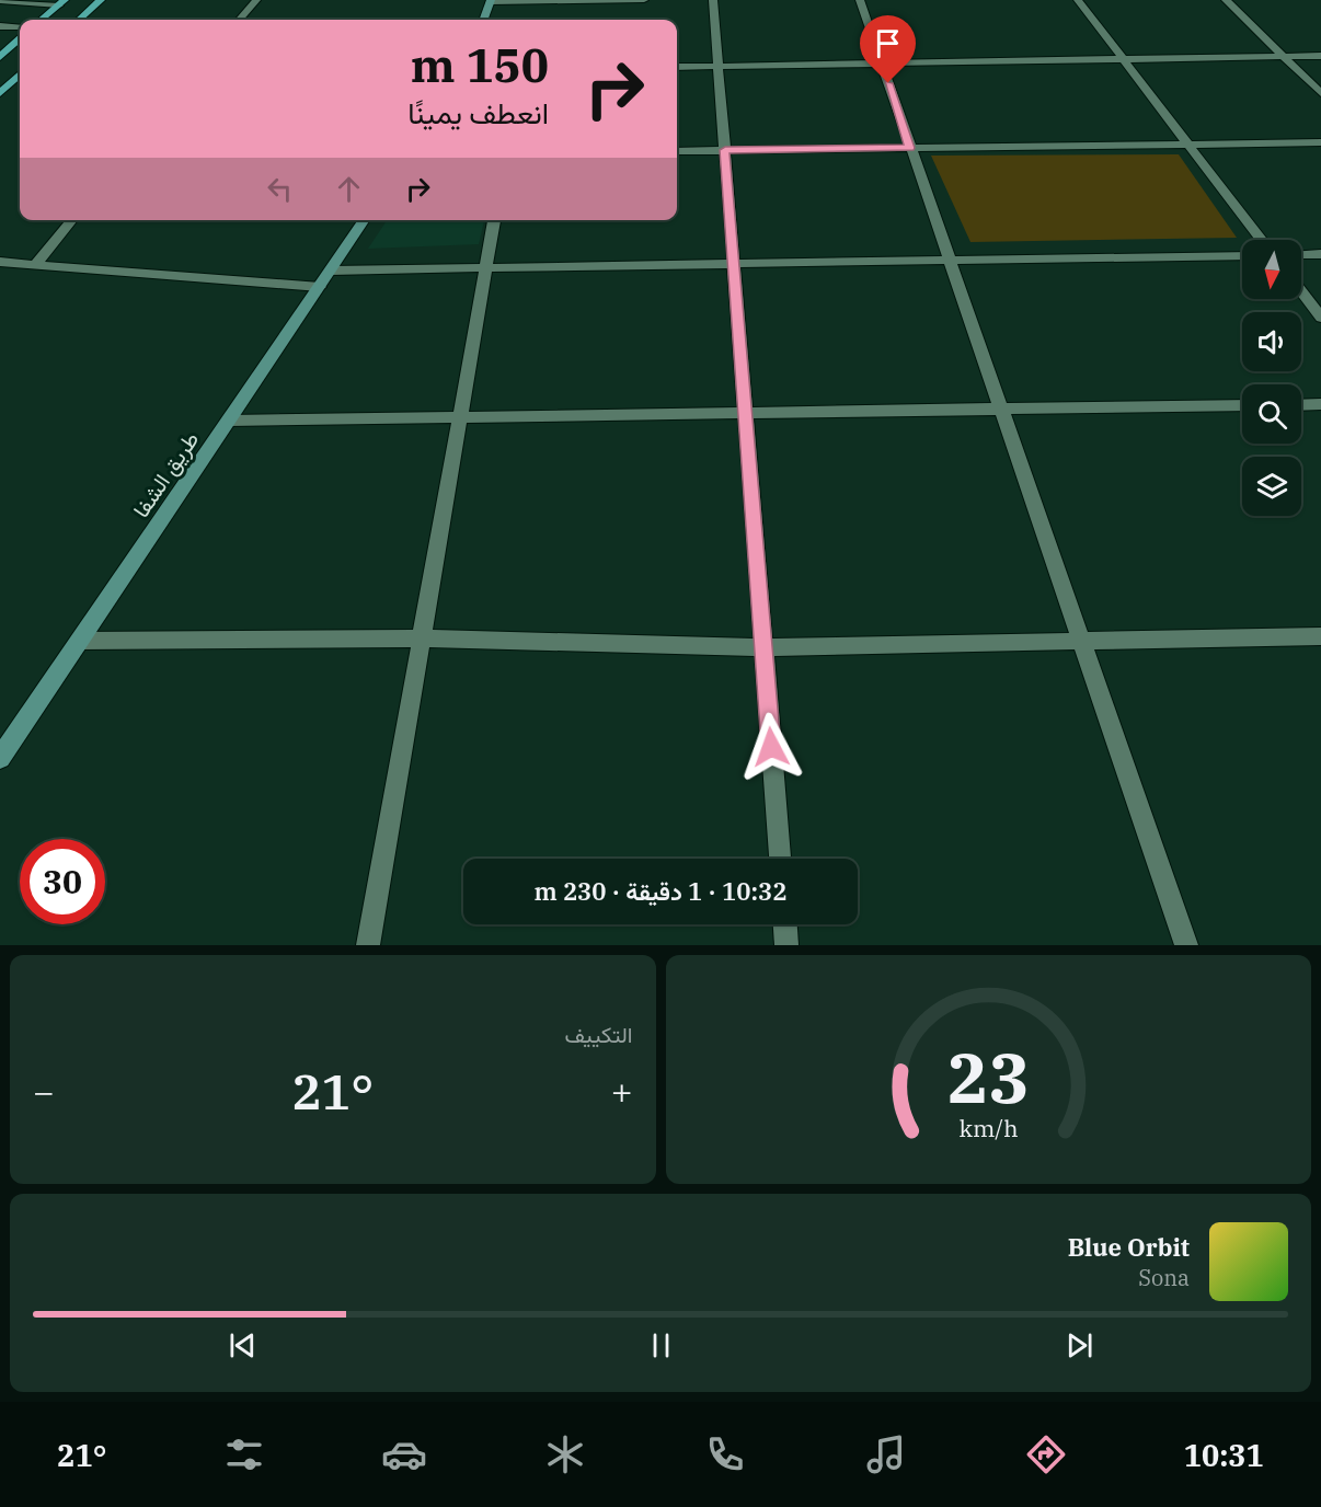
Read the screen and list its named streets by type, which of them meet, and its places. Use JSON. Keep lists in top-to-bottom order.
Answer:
{
  "streets": {
    "street": ["طريق الشفا"]
  },
  "north": "bottom",
  "page": {
    "turn": ["150 m", "انعطف يمينًا"],
    "limit": "30",
    "trip": "10:32 · 1 دقيقة · 230 m",
    "tile": "التكييف",
    "heat": ["−", "21°", "+"],
    "song": ["Blue Orbit", "Sona"],
    "tabs": ["10:31", "21°"],
    "gauge": ["23", "km/h"]
  }
}
